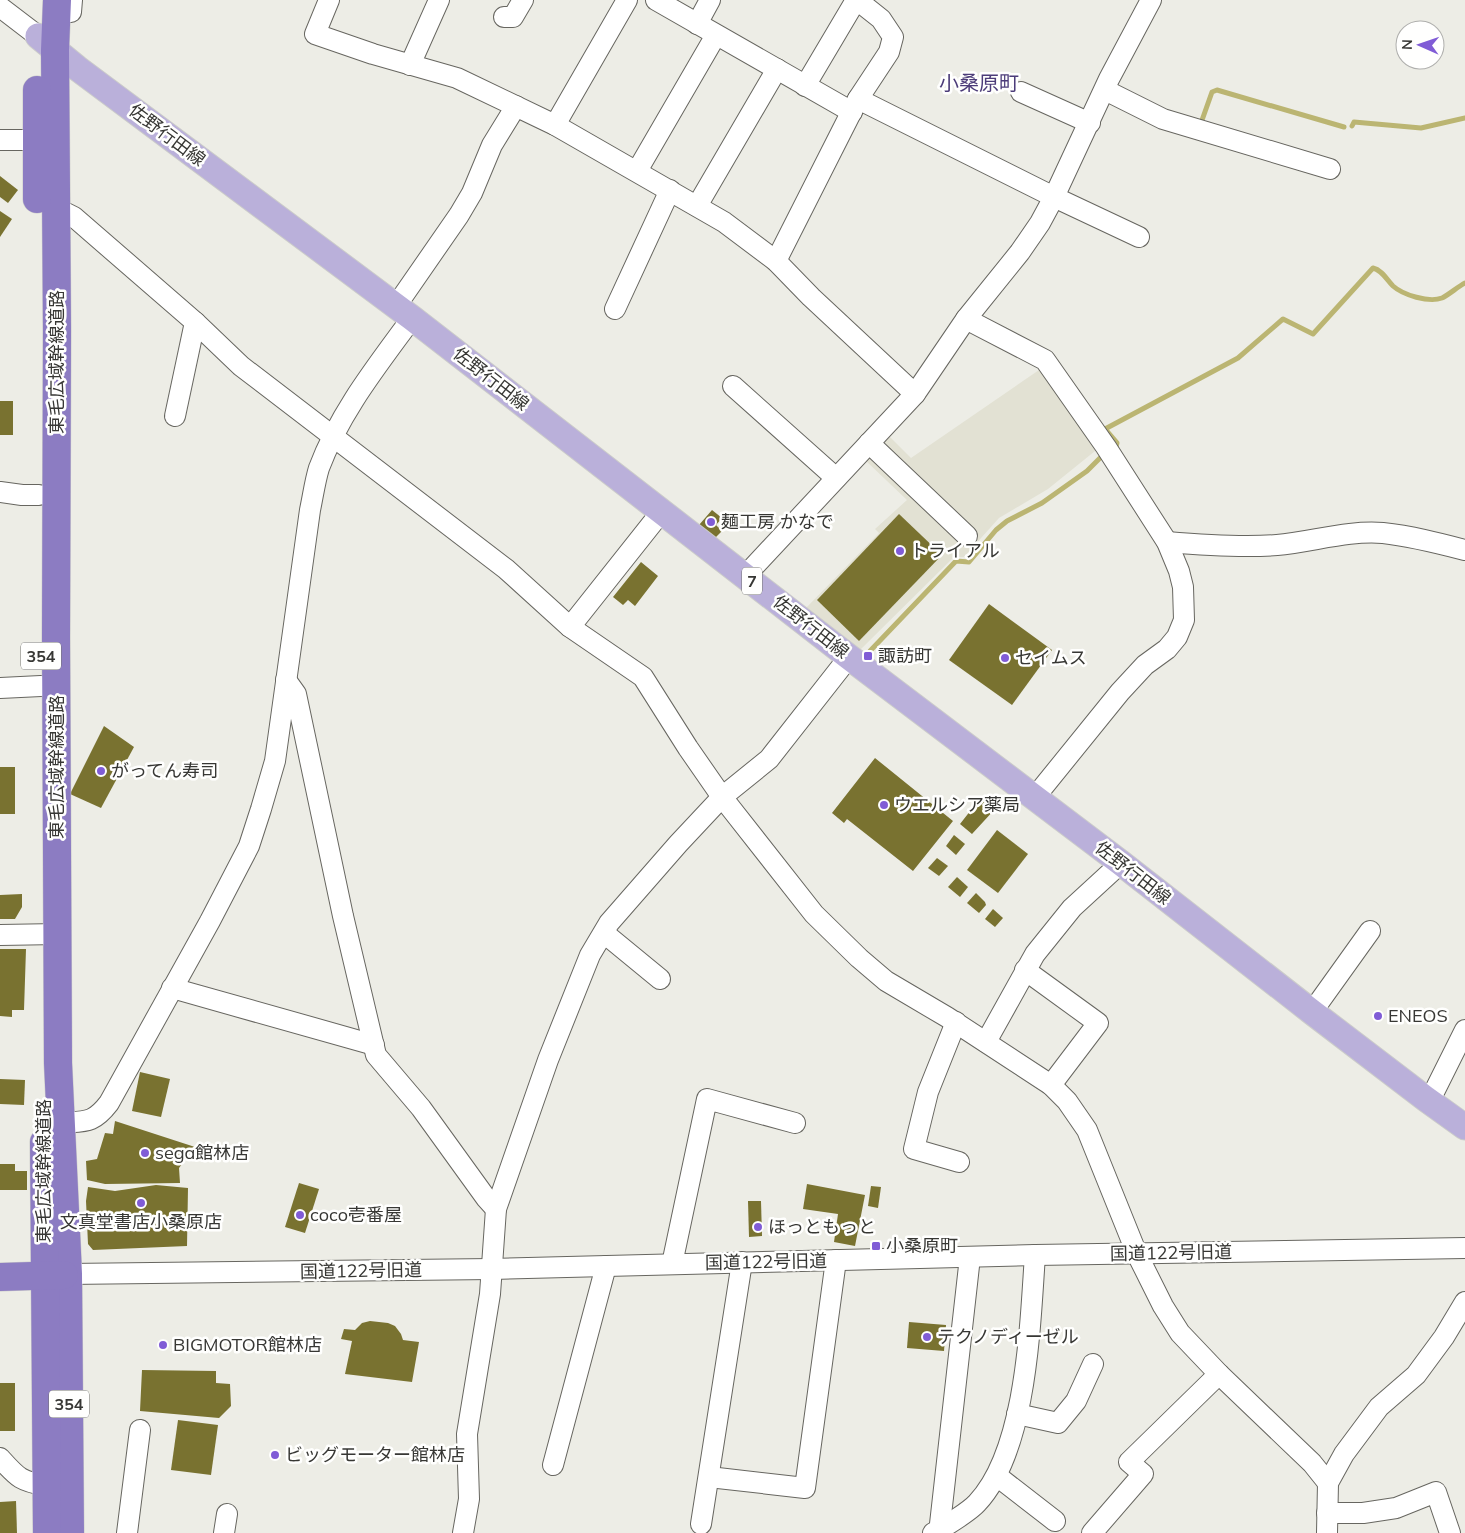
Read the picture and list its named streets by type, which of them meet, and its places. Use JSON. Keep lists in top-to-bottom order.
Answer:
{
  "streets": {
    "highway": ["東毛広域幹線道路", "354"],
    "main road": ["佐野行田線", "7"],
    "street": ["国道122号旧道"]
  },
  "crossings": [
    ["佐野行田線", "東毛広域幹線道路"],
    ["東毛広域幹線道路", "国道122号旧道"]
  ],
  "districts": ["小桑原町"],
  "places": {
    "other": [
      "麺工房 かなで",
      "トライアル",
      "セイムス",
      "がってん寿司",
      "ウエルシア薬局",
      "ENEOS",
      "sega館林店",
      "文真堂書店小桑原店",
      "coco壱番屋",
      "ほっともっと",
      "テクノディーゼル",
      "BIGMOTOR館林店",
      "ビッグモーター館林店"
    ],
    "transit": ["諏訪町", "小桑原町"]
  },
  "north": "left"
}
